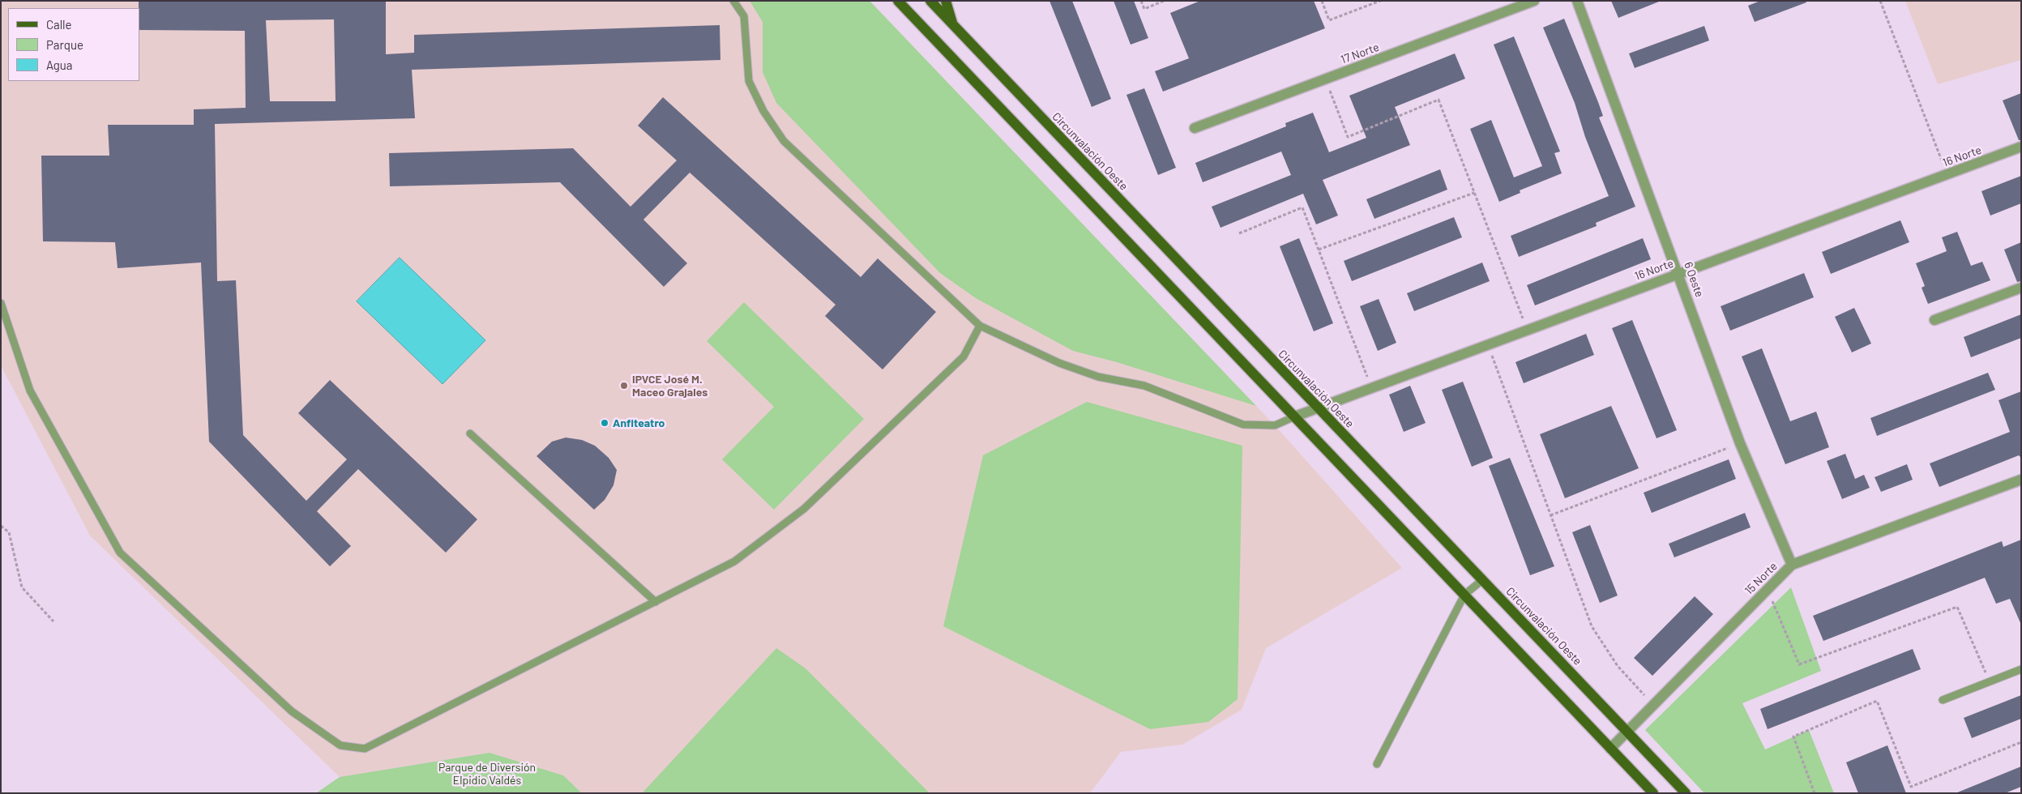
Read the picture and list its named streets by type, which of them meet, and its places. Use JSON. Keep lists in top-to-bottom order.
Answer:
{
  "streets": {
    "main road": ["Circunvalación Oeste"],
    "street": [
      "17 Norte",
      "16 Norte",
      "6 Oeste",
      "15 Norte"
    ]
  },
  "crossings": [
    ["Circunvalación Oeste", "16 Norte"],
    ["Circunvalación Oeste", "15 Norte"],
    ["16 Norte", "6 Oeste"],
    ["6 Oeste", "15 Norte"]
  ],
  "parks": ["Parque de Diversión Elpidio Valdés"],
  "places": ["IPVCE José M. Maceo Grajales", "Anfiteatro"],
  "legend": ["Calle", "Parque", "Agua"]
}
